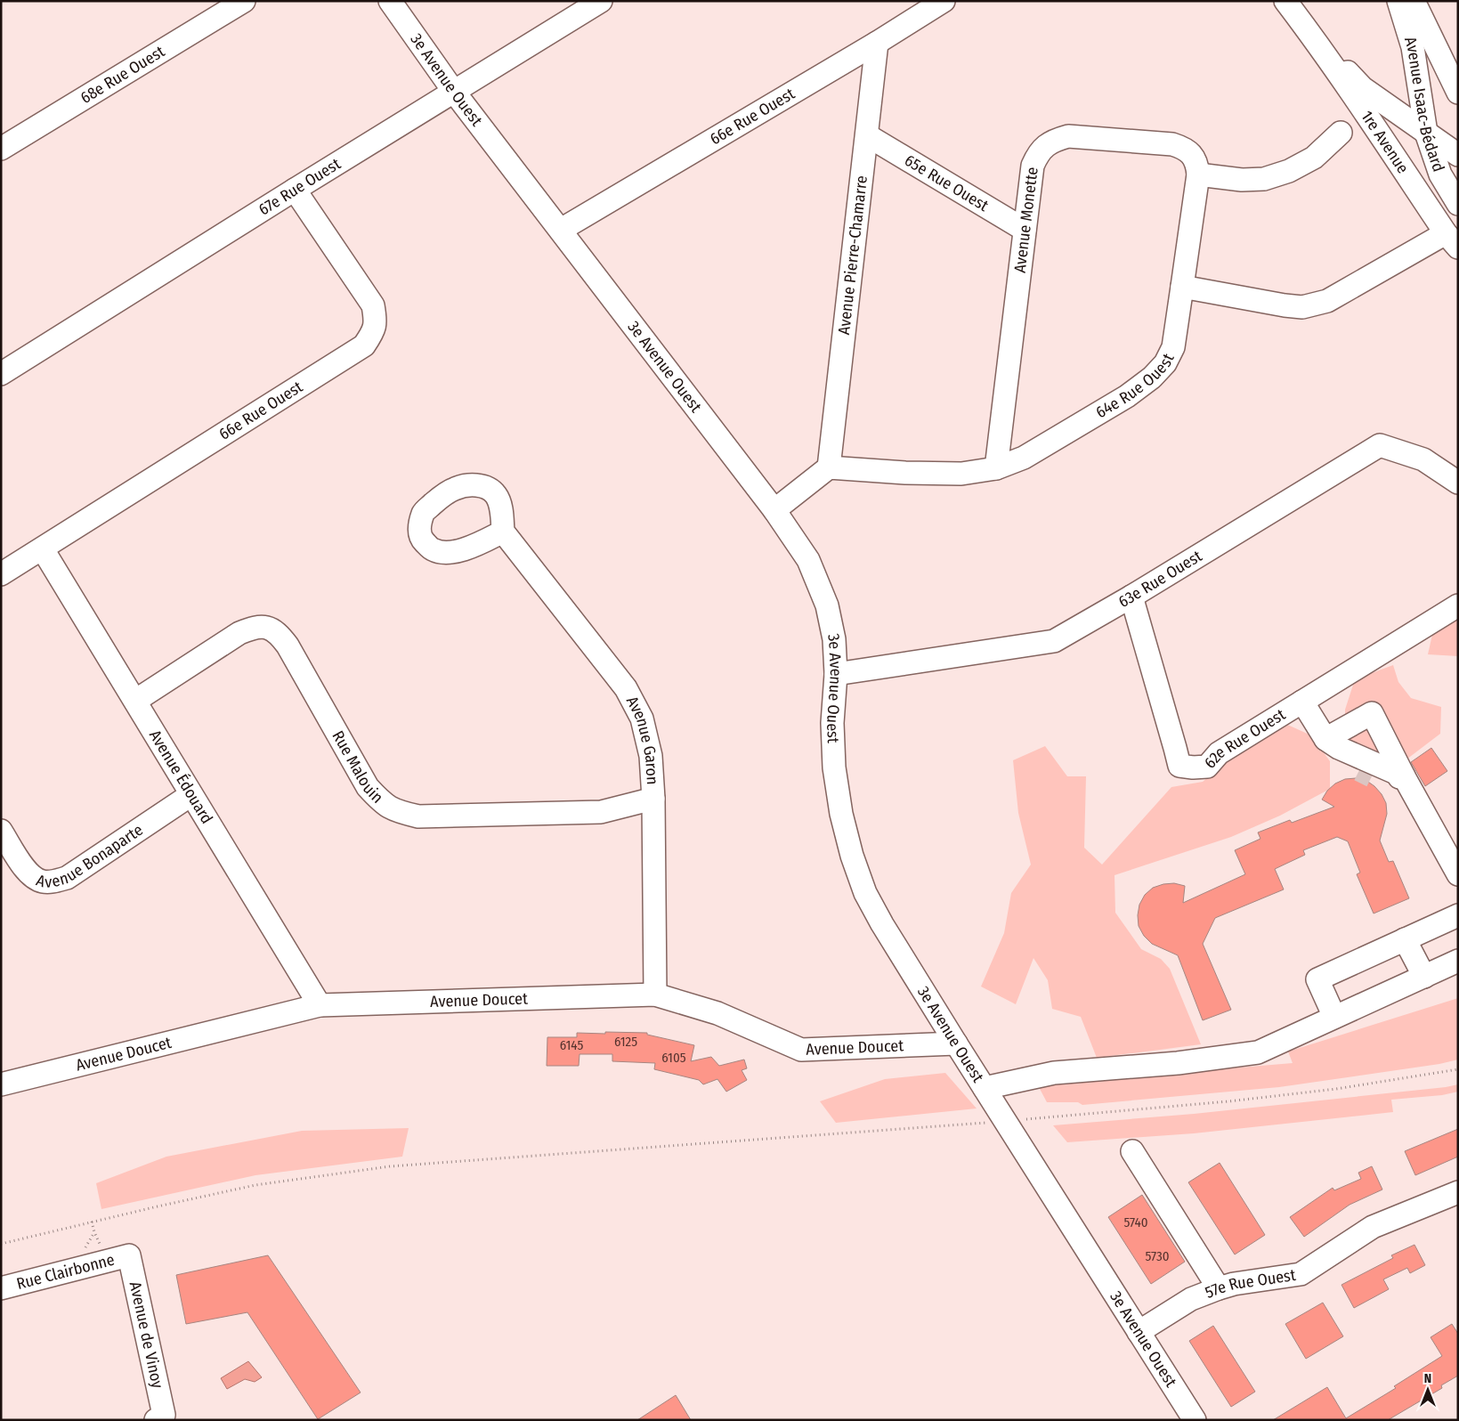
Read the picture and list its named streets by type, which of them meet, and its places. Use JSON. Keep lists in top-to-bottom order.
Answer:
{
  "streets": {
    "street": [
      "68e Rue Ouest",
      "3e Avenue Ouest",
      "Avenue Isaac-Bédard",
      "66e Rue Ouest",
      "1re Avenue",
      "65e Rue Ouest",
      "67e Rue Ouest",
      "Avenue Monette",
      "Avenue Pierre-Chamarre",
      "64e Rue Ouest",
      "63e Rue Ouest",
      "62e Rue Ouest",
      "Avenue Garon",
      "Rue Malouin",
      "Avenue Édouard",
      "Avenue Bonaparte",
      "Avenue Doucet",
      "Rue Clairbonne",
      "57e Rue Ouest",
      "Avenue de Vinoy"
    ]
  },
  "crossings": [
    ["3e Avenue Ouest", "66e Rue Ouest"],
    ["3e Avenue Ouest", "67e Rue Ouest"],
    ["3e Avenue Ouest", "63e Rue Ouest"],
    ["3e Avenue Ouest", "Avenue Doucet"],
    ["3e Avenue Ouest", "57e Rue Ouest"],
    ["Avenue Isaac-Bédard", "1re Avenue"],
    ["66e Rue Ouest", "67e Rue Ouest"],
    ["66e Rue Ouest", "Avenue Pierre-Chamarre"],
    ["66e Rue Ouest", "Avenue Édouard"],
    ["65e Rue Ouest", "Avenue Monette"],
    ["65e Rue Ouest", "Avenue Pierre-Chamarre"],
    ["Avenue Monette", "64e Rue Ouest"],
    ["Avenue Pierre-Chamarre", "64e Rue Ouest"],
    ["63e Rue Ouest", "62e Rue Ouest"],
    ["Avenue Garon", "Rue Malouin"],
    ["Avenue Garon", "Avenue Doucet"],
    ["Rue Malouin", "Avenue Édouard"],
    ["Avenue Édouard", "Avenue Bonaparte"],
    ["Avenue Édouard", "Avenue Doucet"],
    ["Rue Clairbonne", "Avenue de Vinoy"]
  ],
  "house_numbers": [
    "6125",
    "6145",
    "6105",
    "5740",
    "5730"
  ],
  "north": "top"
}
